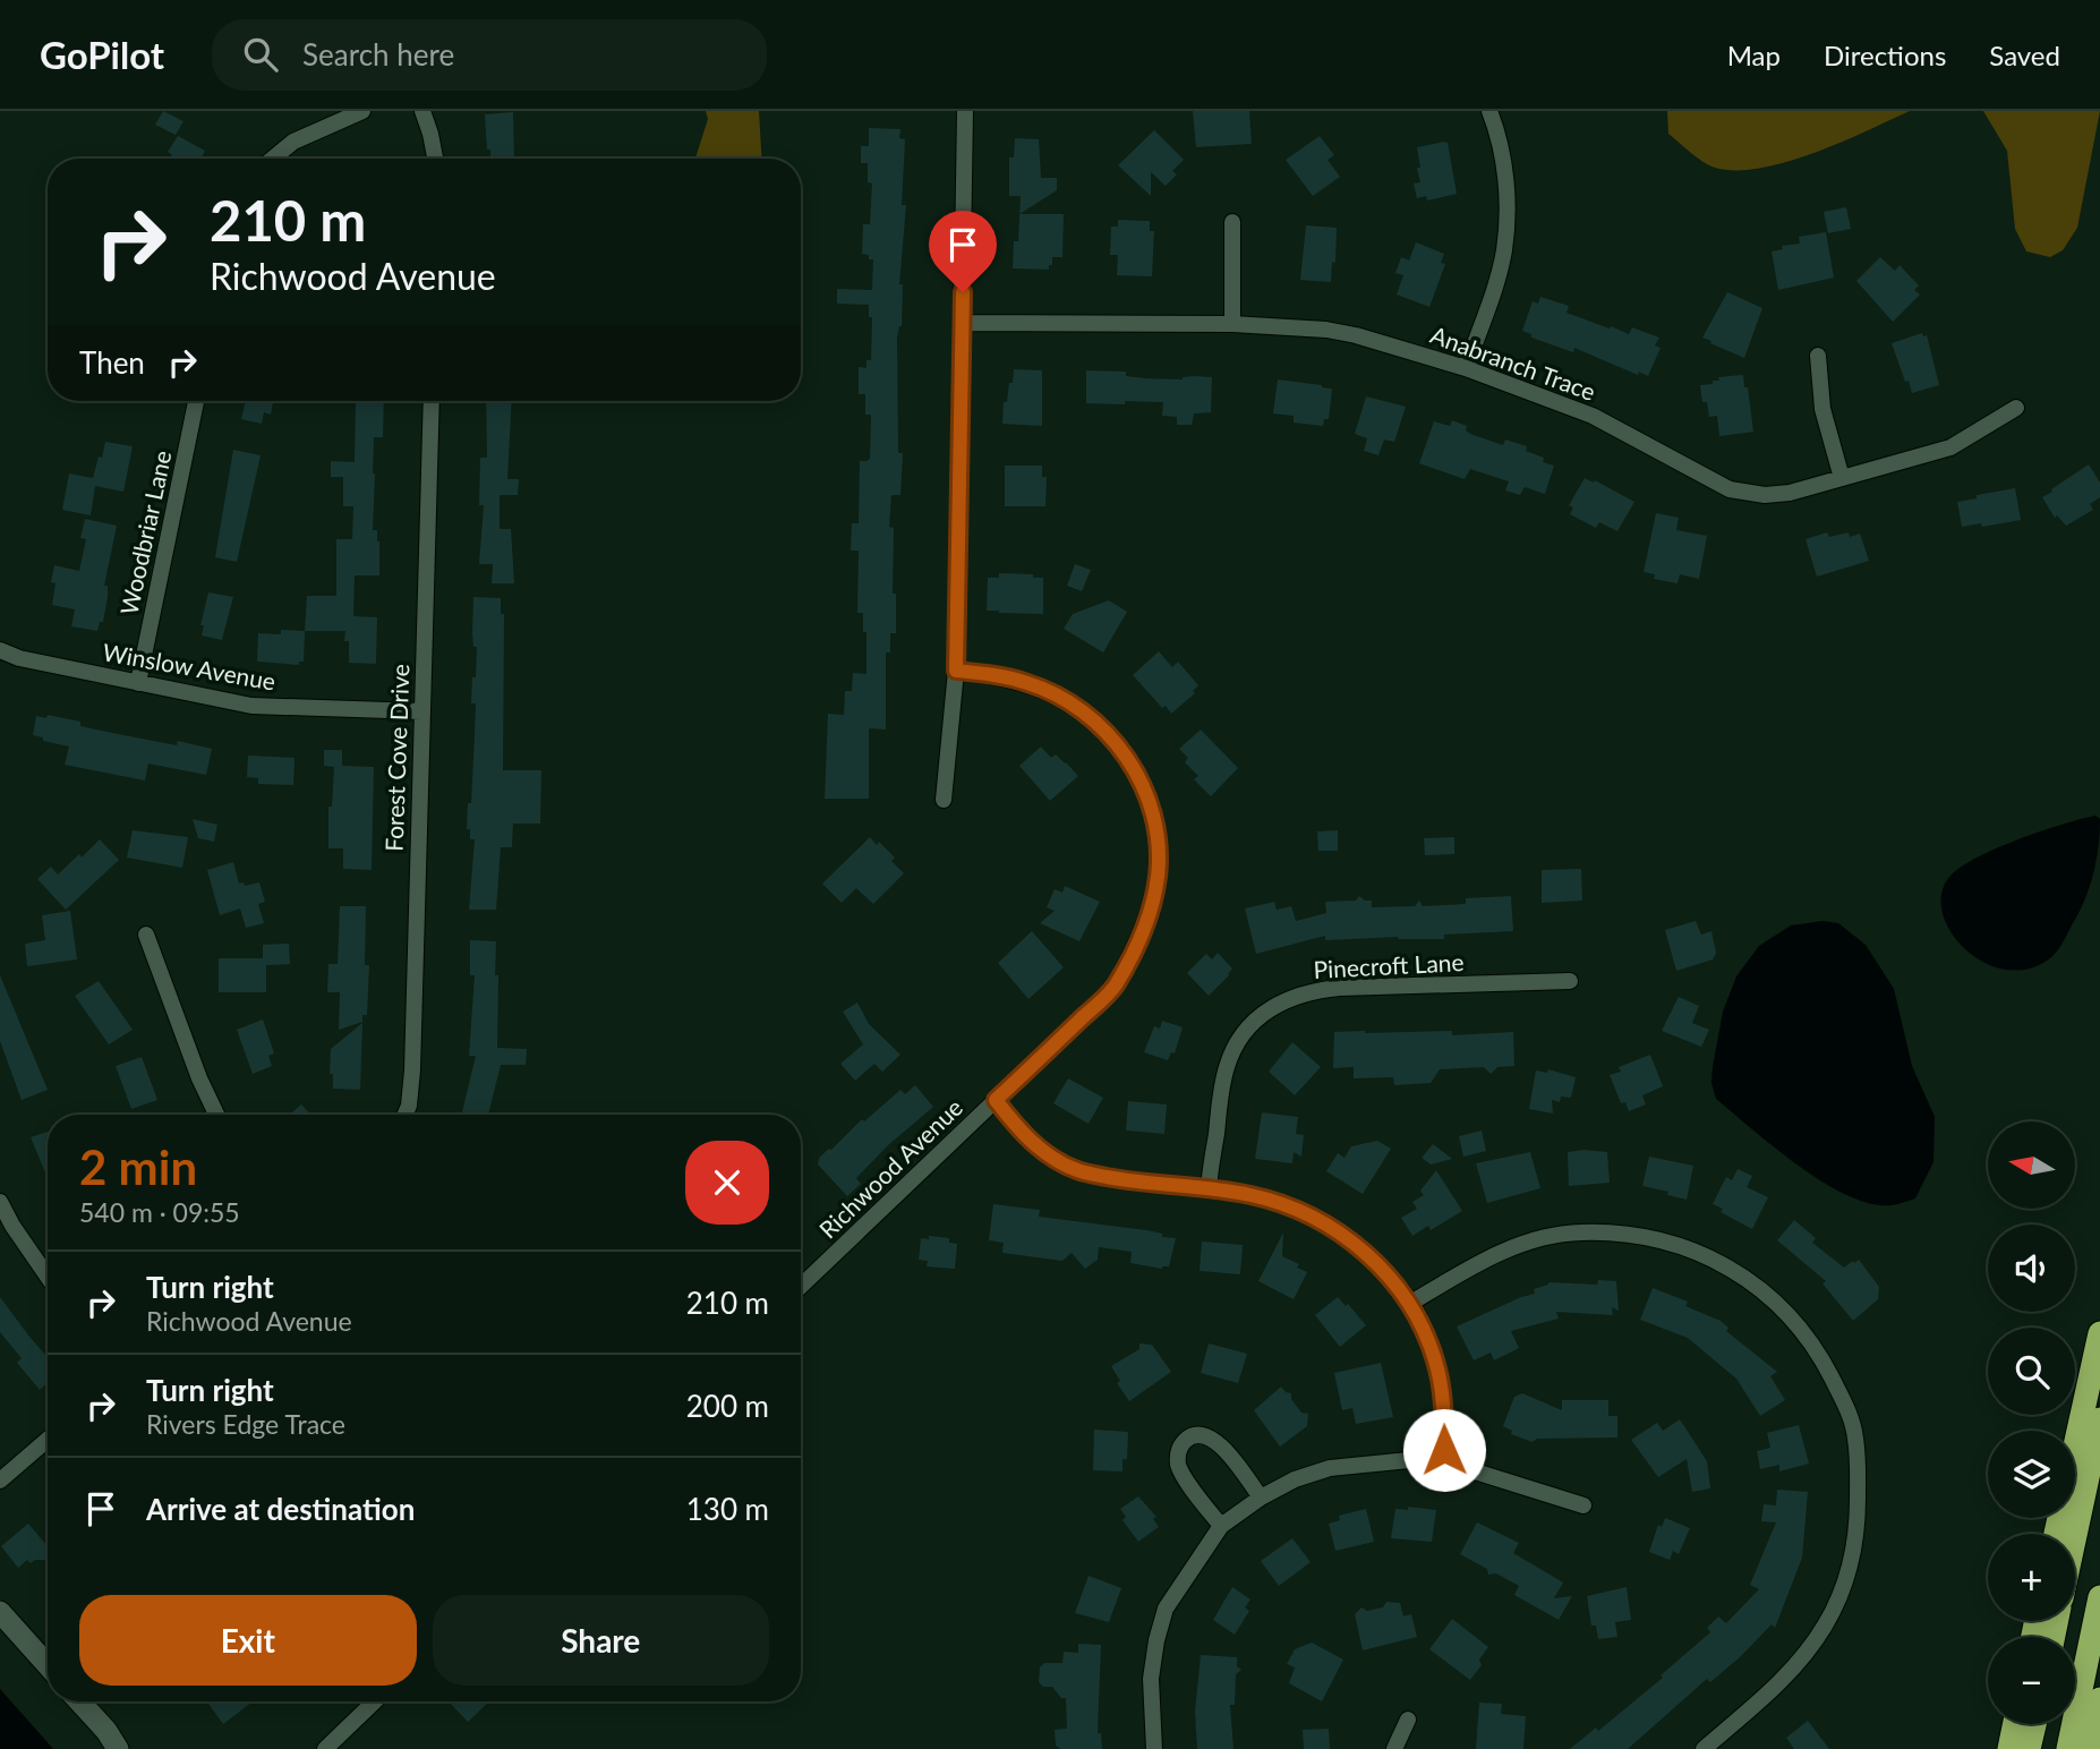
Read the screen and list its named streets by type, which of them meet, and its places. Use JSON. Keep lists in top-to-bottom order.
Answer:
{
  "streets": {
    "street": [
      "Anabranch Trace",
      "Woodbriar Lane",
      "Winslow Avenue",
      "Forest Cove Drive",
      "Pinecroft Lane",
      "Richwood Avenue"
    ]
  },
  "crossings": [
    ["Woodbriar Lane", "Winslow Avenue"],
    ["Winslow Avenue", "Forest Cove Drive"]
  ],
  "north": "left",
  "page": {
    "header": "GoPilot",
    "search": "Search here",
    "nav": ["Map", "Directions", "Saved"],
    "turn": ["210 m", "Richwood Avenue"],
    "then": "Then",
    "heading": ["2 min", "540 m · 09:55"],
    "map_buttons": ["+", "−"],
    "list": [
      {
        "name": "Turn right",
        "note": "Richwood Avenue",
        "value": "210 m"
      },
      {
        "name": "Turn right",
        "note": "Rivers Edge Trace",
        "value": "200 m"
      },
      {
        "name": "Arrive at destination",
        "value": "130 m"
      }
    ],
    "buttons": ["Exit", "Share"]
  }
}
